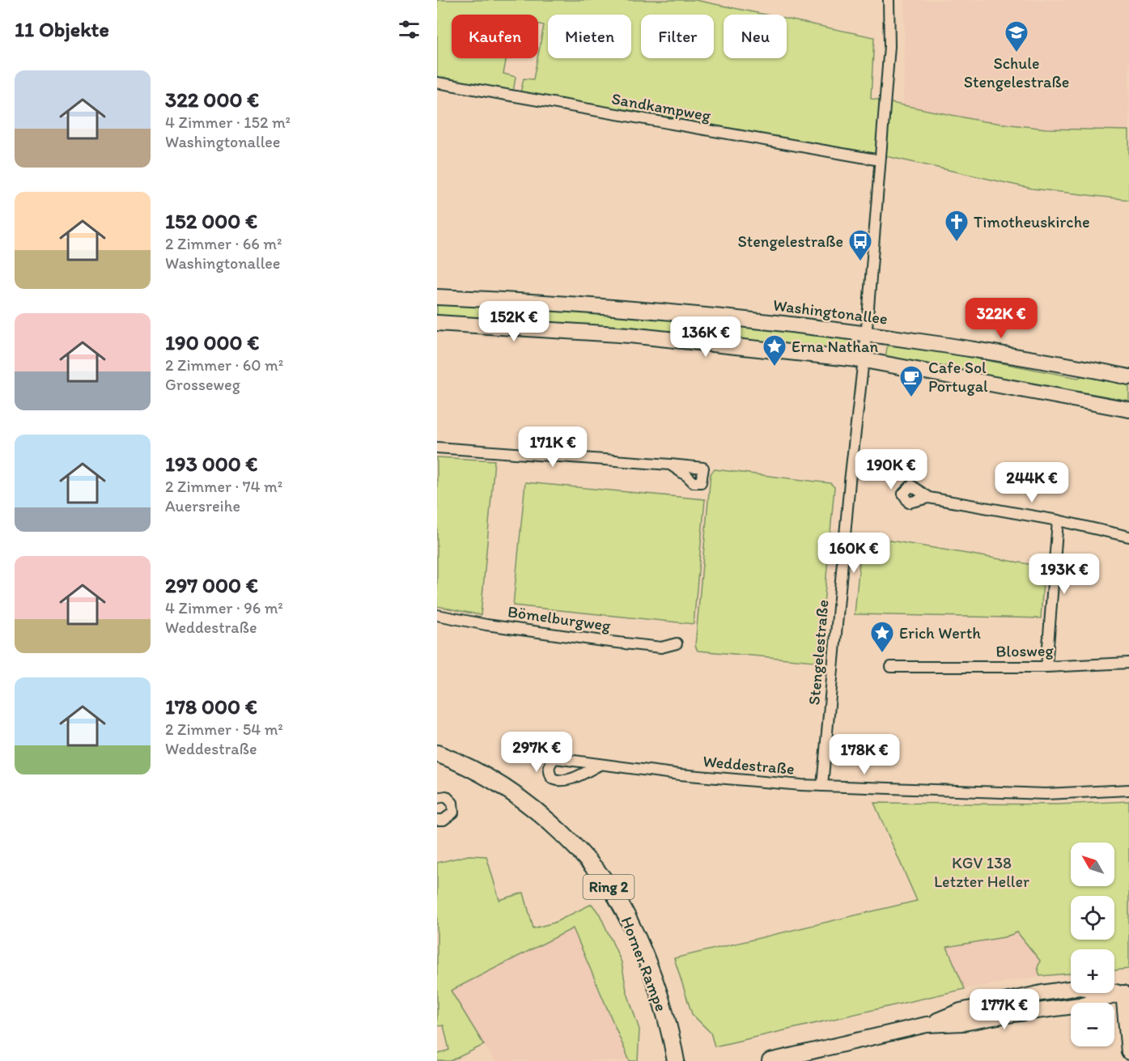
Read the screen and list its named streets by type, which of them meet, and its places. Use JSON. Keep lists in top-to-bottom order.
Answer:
{
  "streets": {
    "main road": ["Ring 2", "Horner Rampe"],
    "street": [
      "Sandkampweg",
      "Washingtonallee",
      "Bömelburgweg",
      "Blosweg",
      "Stengelestraße",
      "Weddestraße"
    ]
  },
  "crossings": [
    ["Sandkampweg", "Stengelestraße"],
    ["Washingtonallee", "Stengelestraße"],
    ["Stengelestraße", "Weddestraße"]
  ],
  "parks": ["KGV 138 Letzter Heller"],
  "places": {
    "school or university": ["Schule Stengelestraße"],
    "church": ["Timotheuskirche"],
    "bus stop": ["Stengelestraße"],
    "place": ["Erna Nathan", "Erich Werth"],
    "cafe": ["Cafe Sol Portugal"]
  },
  "north": "top left",
  "page": {
    "heading": "11 Objekte",
    "chip": [
      "Kaufen",
      "Mieten",
      "Filter",
      "Neu"
    ],
    "list": [
      {
        "name": "322 000 €",
        "note": "4 Zimmer · 152 m² · Washingtonallee"
      },
      {
        "name": "152 000 €",
        "note": "2 Zimmer · 66 m² · Washingtonallee"
      },
      {
        "name": "190 000 €",
        "note": "2 Zimmer · 60 m² · Grosseweg"
      },
      {
        "name": "193 000 €",
        "note": "2 Zimmer · 74 m² · Auersreihe"
      },
      {
        "name": "297 000 €",
        "note": "4 Zimmer · 96 m² · Weddestraße"
      },
      {
        "name": "178 000 €",
        "note": "2 Zimmer · 54 m² · Weddestraße"
      }
    ],
    "price": [
      "322K €",
      "152K €",
      "136K €",
      "171K €",
      "190K €",
      "244K €",
      "160K €",
      "193K €",
      "297K €",
      "178K €",
      "177K €"
    ],
    "map_buttons": ["+", "−"]
  }
}
